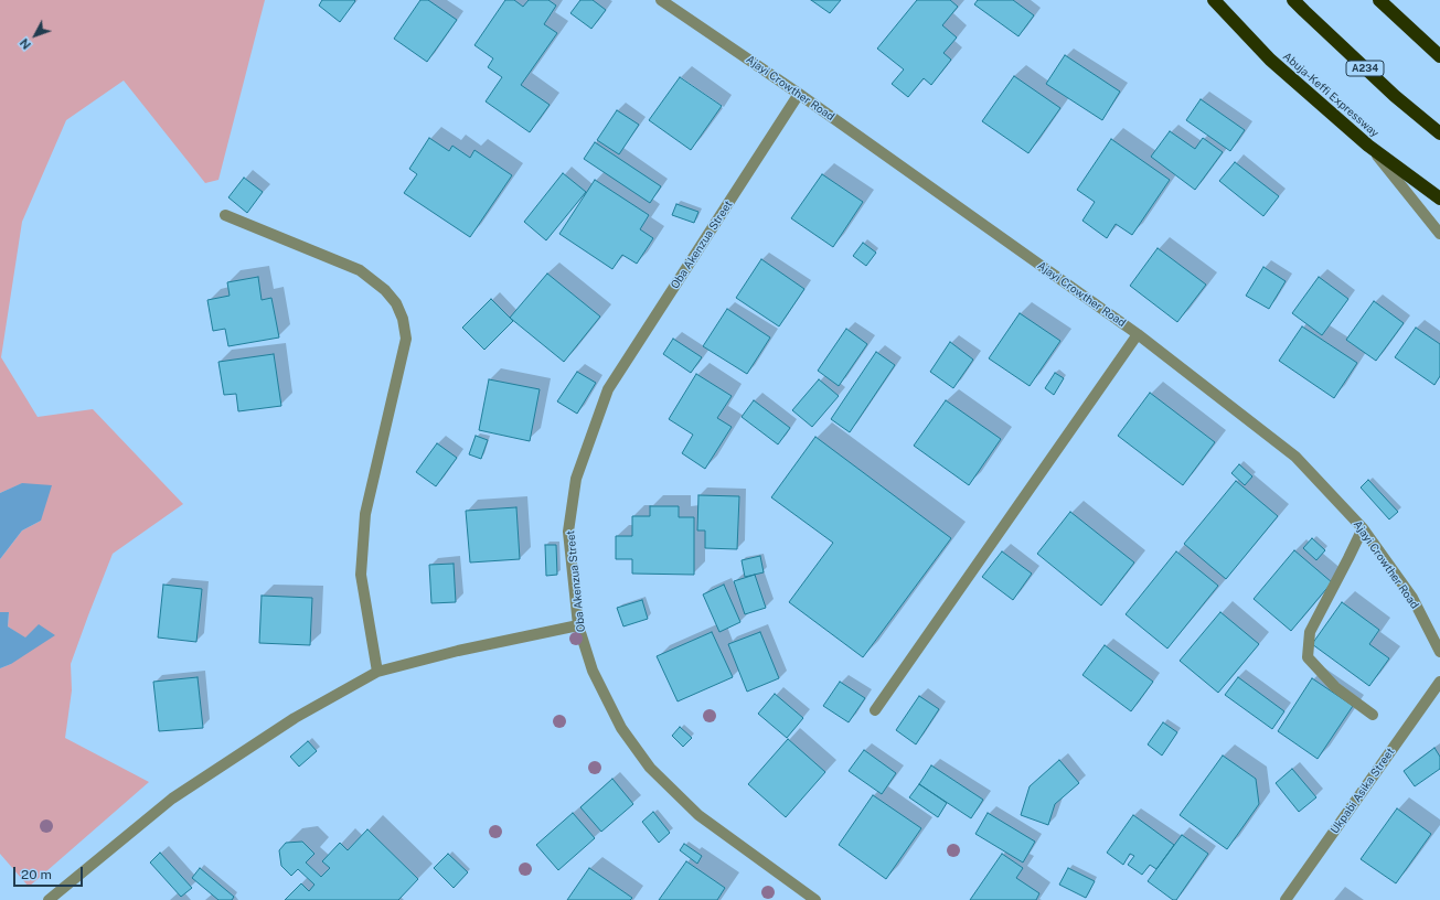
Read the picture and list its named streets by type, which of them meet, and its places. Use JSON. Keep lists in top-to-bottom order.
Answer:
{
  "streets": {
    "highway": ["A234", "Abuja-Keffi Expressway"],
    "street": ["Ajayi Crowther Road", "Oba Akenzua Street", "Ukpabi Asika Street"]
  },
  "crossings": [
    ["Ajayi Crowther Road", "Oba Akenzua Street"]
  ],
  "scale_bar": "20 m",
  "north": "bottom left"
}
